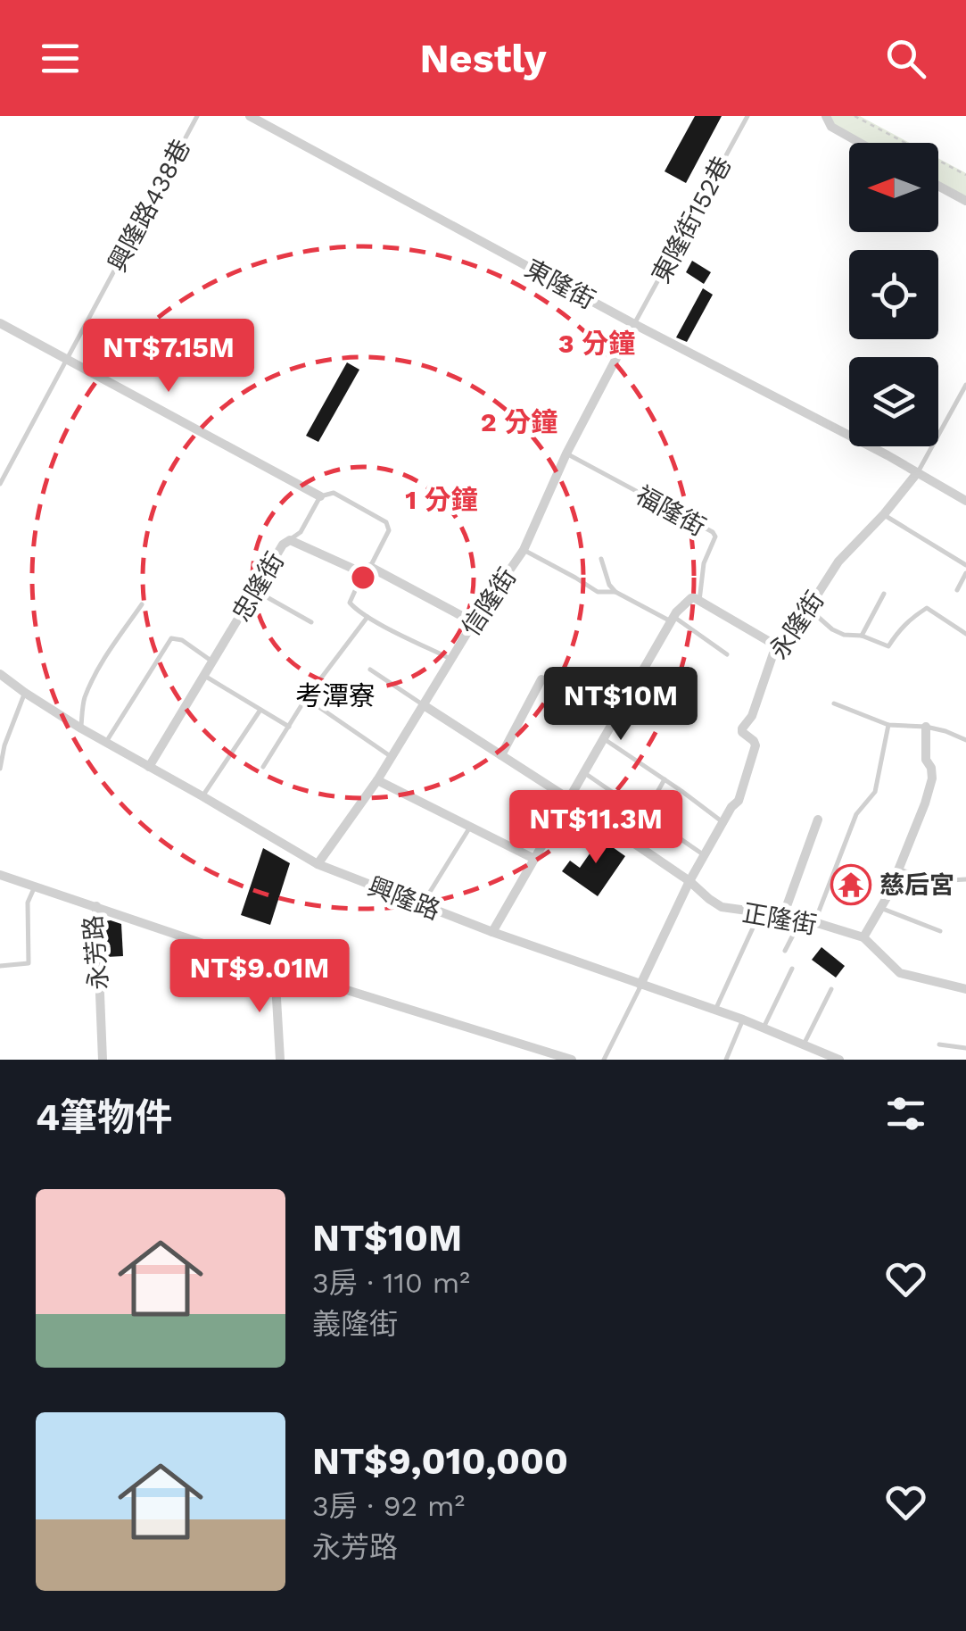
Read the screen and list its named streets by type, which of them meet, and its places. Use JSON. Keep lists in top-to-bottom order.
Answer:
{
  "streets": {
    "street": [
      "東隆街",
      "忠隆街",
      "信隆街",
      "永隆街",
      "興隆路",
      "正隆街",
      "永芳路"
    ],
    "lane": ["興隆路438巷", "東隆街152巷", "福隆街"]
  },
  "crossings": [
    ["東隆街152巷", "東隆街"],
    ["東隆街152巷", "信隆街"],
    ["東隆街", "信隆街"],
    ["東隆街", "永隆街"],
    ["福隆街", "信隆街"],
    ["忠隆街", "信隆街"],
    ["忠隆街", "興隆路"],
    ["信隆街", "興隆路"],
    ["信隆街", "正隆街"],
    ["永隆街", "興隆路"],
    ["永隆街", "正隆街"]
  ],
  "districts": ["考潭寮"],
  "places": {
    "temple": ["慈后宮"]
  },
  "north": "left",
  "page": {
    "header": "Nestly",
    "price": [
      "NT$7.15M",
      "NT$10M",
      "NT$11.3M",
      "NT$9.01M"
    ],
    "heading": "4筆物件",
    "list": [
      {
        "name": "NT$10M",
        "note": "3房 · 110 m² · 義隆街"
      },
      {
        "name": "NT$9,010,000",
        "note": "3房 · 92 m² · 永芳路"
      }
    ]
  },
  "rings": ["3 分鐘", "2 分鐘", "1 分鐘"]
}
